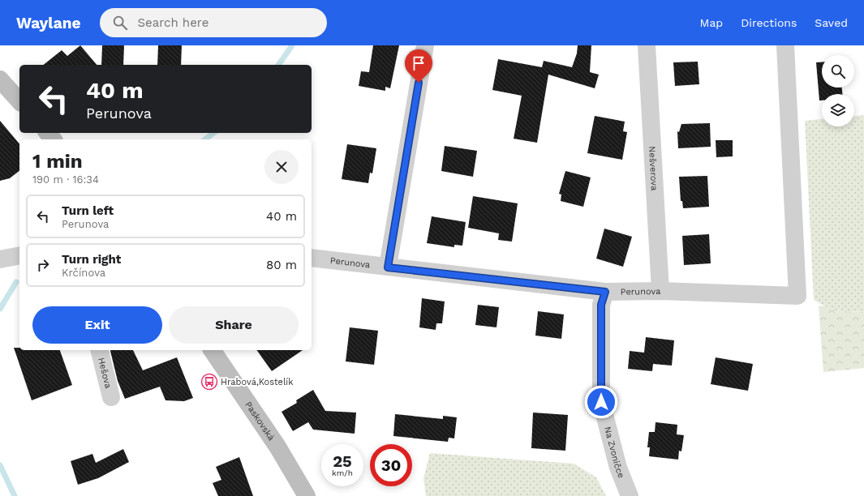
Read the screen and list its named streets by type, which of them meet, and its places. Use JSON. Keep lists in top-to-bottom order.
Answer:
{
  "streets": {
    "main road": ["Paskovská"],
    "street": [
      "Nešverova",
      "Perunova",
      "Hešova",
      "Na Zvoničce"
    ]
  },
  "crossings": [
    ["Nešverova", "Perunova"],
    ["Perunova", "Na Zvoničce"]
  ],
  "places": {
    "bus stop": ["Hrabová,Kostelík"]
  },
  "page": {
    "header": "Waylane",
    "search": "Search here",
    "nav": ["Map", "Directions", "Saved"],
    "turn": ["40 m", "Perunova"],
    "heading": ["1 min", "190 m · 16:34"],
    "list": [
      {
        "name": "Turn left",
        "note": "Perunova",
        "value": "40 m"
      },
      {
        "name": "Turn right",
        "note": "Krčínova",
        "value": "80 m"
      }
    ],
    "buttons": ["Exit", "Share"],
    "speed": "25 km/h",
    "limit": "30"
  }
}
